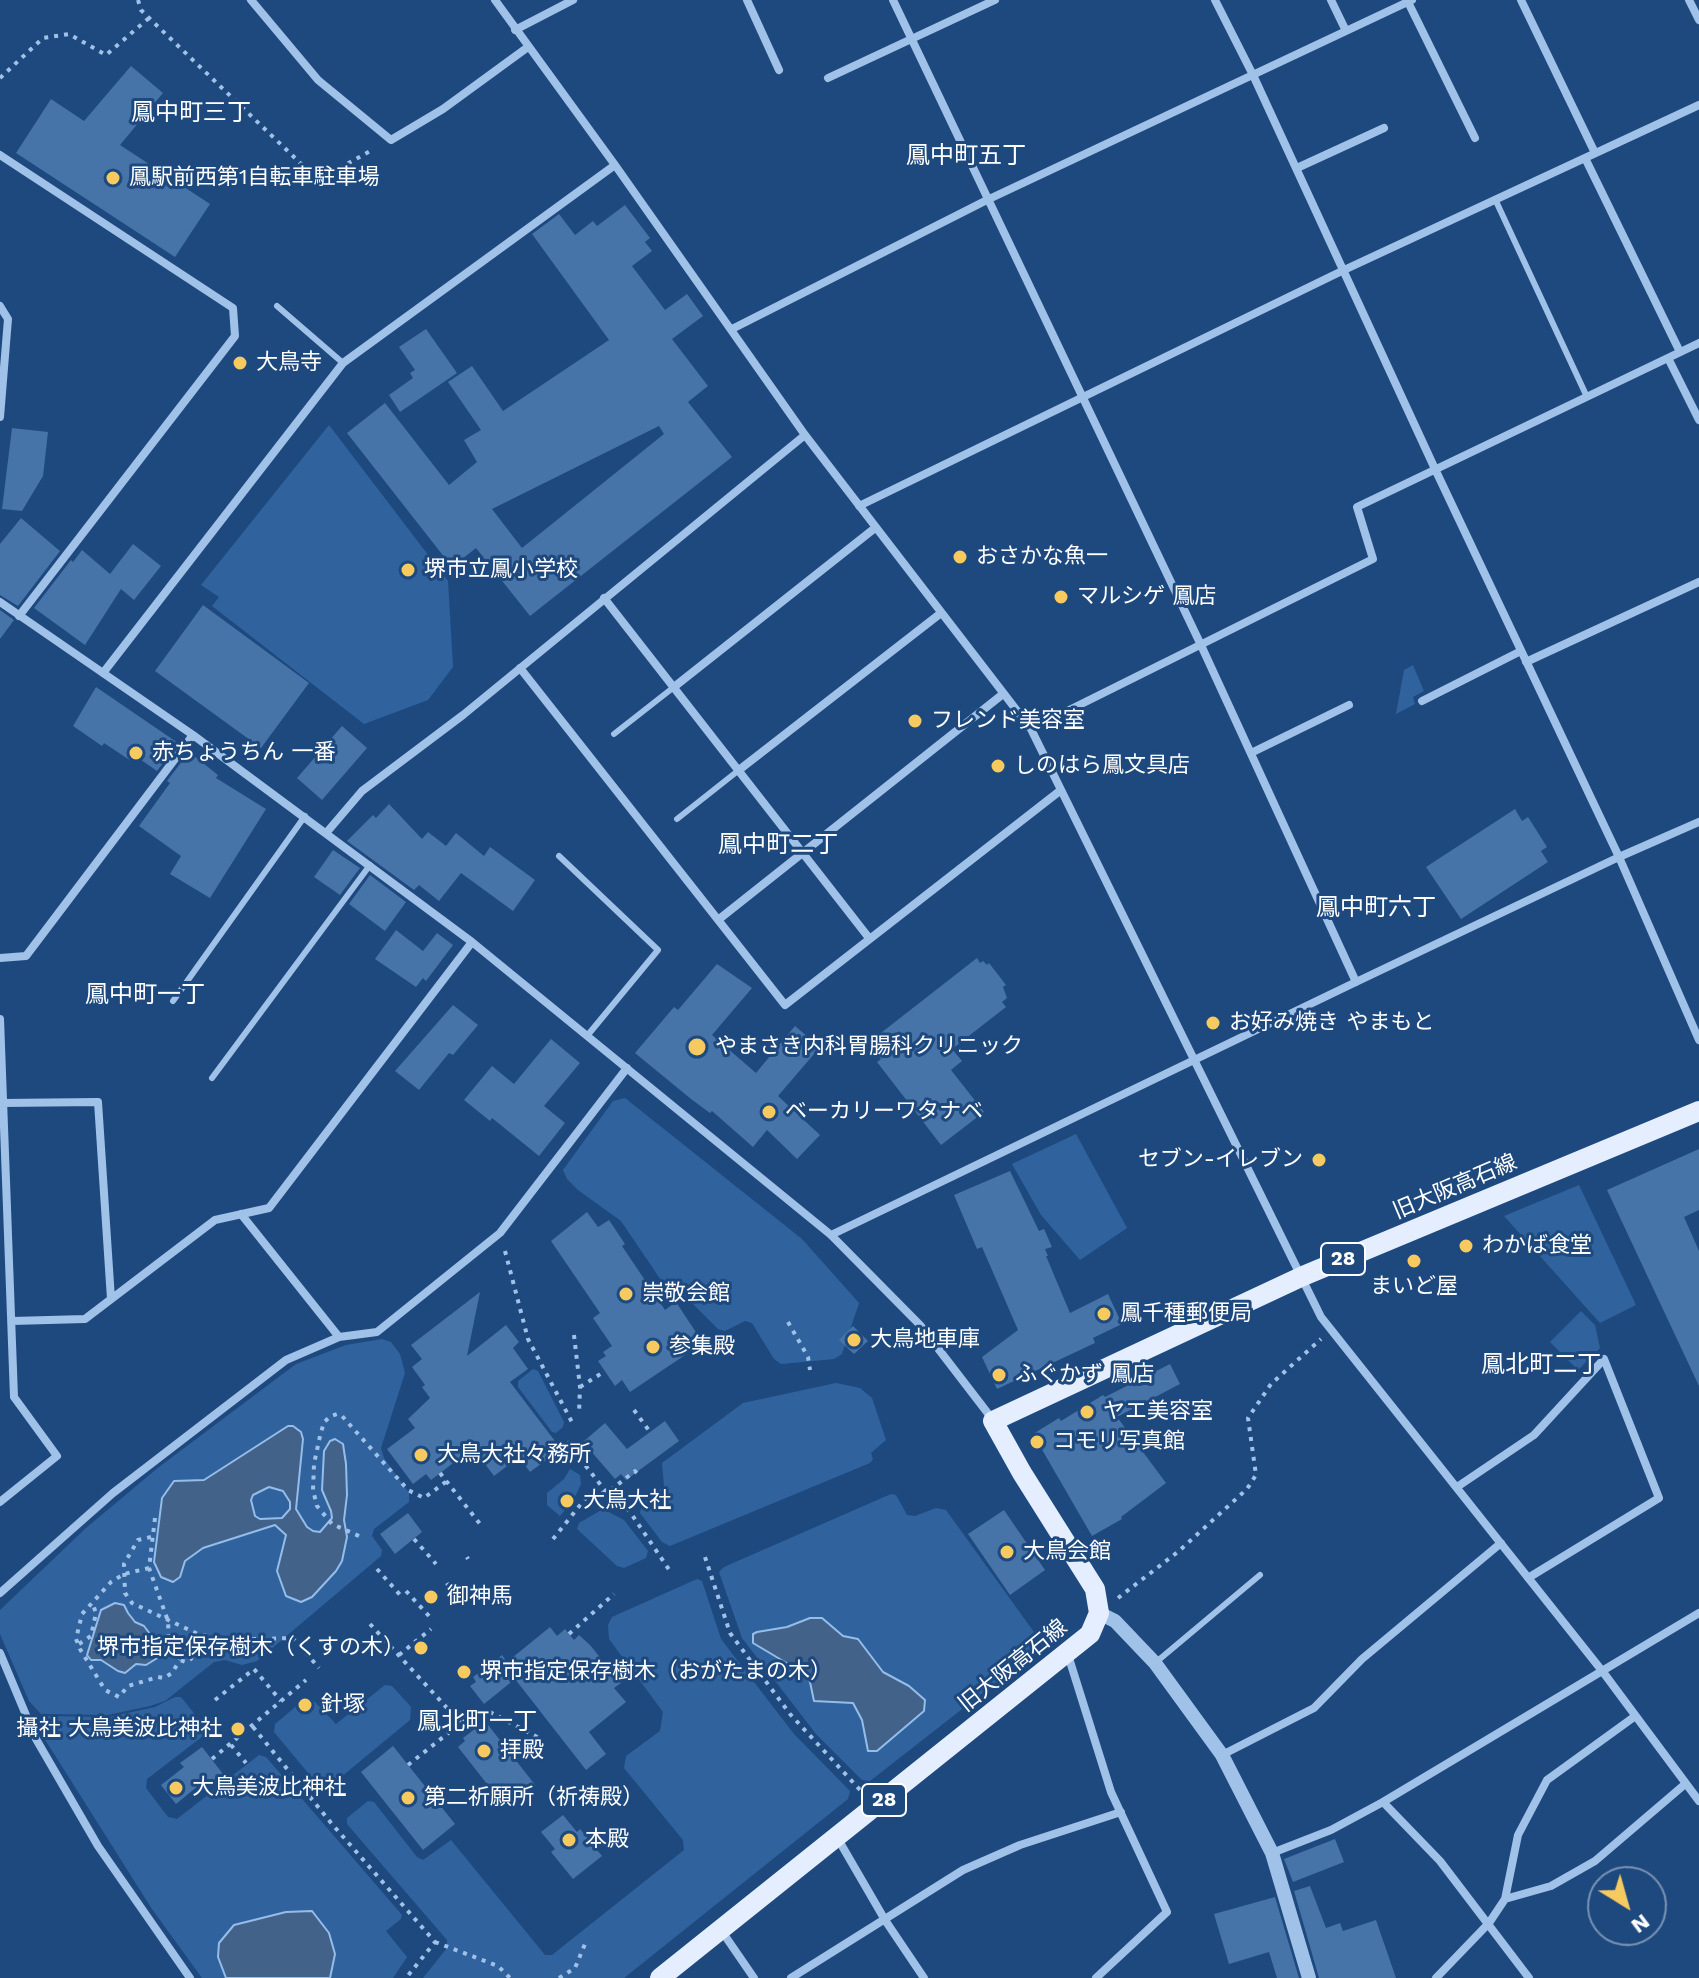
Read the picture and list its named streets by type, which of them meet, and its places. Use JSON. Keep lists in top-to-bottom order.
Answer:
{
  "streets": {
    "main road": ["旧大阪高石線", "28"]
  },
  "districts": [
    "鳳中町三丁",
    "鳳中町五丁",
    "鳳中町二丁",
    "鳳中町六丁",
    "鳳中町一丁",
    "鳳北町二丁",
    "鳳北町一丁"
  ],
  "places": [
    "鳳駅前西第1自転車駐車場",
    "大鳥寺",
    "おさかな魚一",
    "堺市立鳳小学校",
    "マルシゲ 鳳店",
    "フレンド美容室",
    "赤ちょうちん 一番",
    "しのはら鳳文具店",
    "お好み焼き やまもと",
    "やまさき内科胃腸科クリニック",
    "ベーカリーワタナベ",
    "セブン-イレブン",
    "わかば食堂",
    "まいど屋",
    "崇敬会館",
    "鳳千種郵便局",
    "大鳥地車庫",
    "参集殿",
    "ふぐかず 鳳店",
    "ヤエ美容室",
    "コモリ写真館",
    "大鳥大社々務所",
    "大鳥大社",
    "大鳥会館",
    "御神馬",
    "堺市指定保存樹木（くすの木）",
    "堺市指定保存樹木（おがたまの木）",
    "針塚",
    "攝社 大鳥美波比神社",
    "拝殿",
    "大鳥美波比神社",
    "第二祈願所（祈祷殿）",
    "本殿"
  ],
  "north": "bottom right"
}
